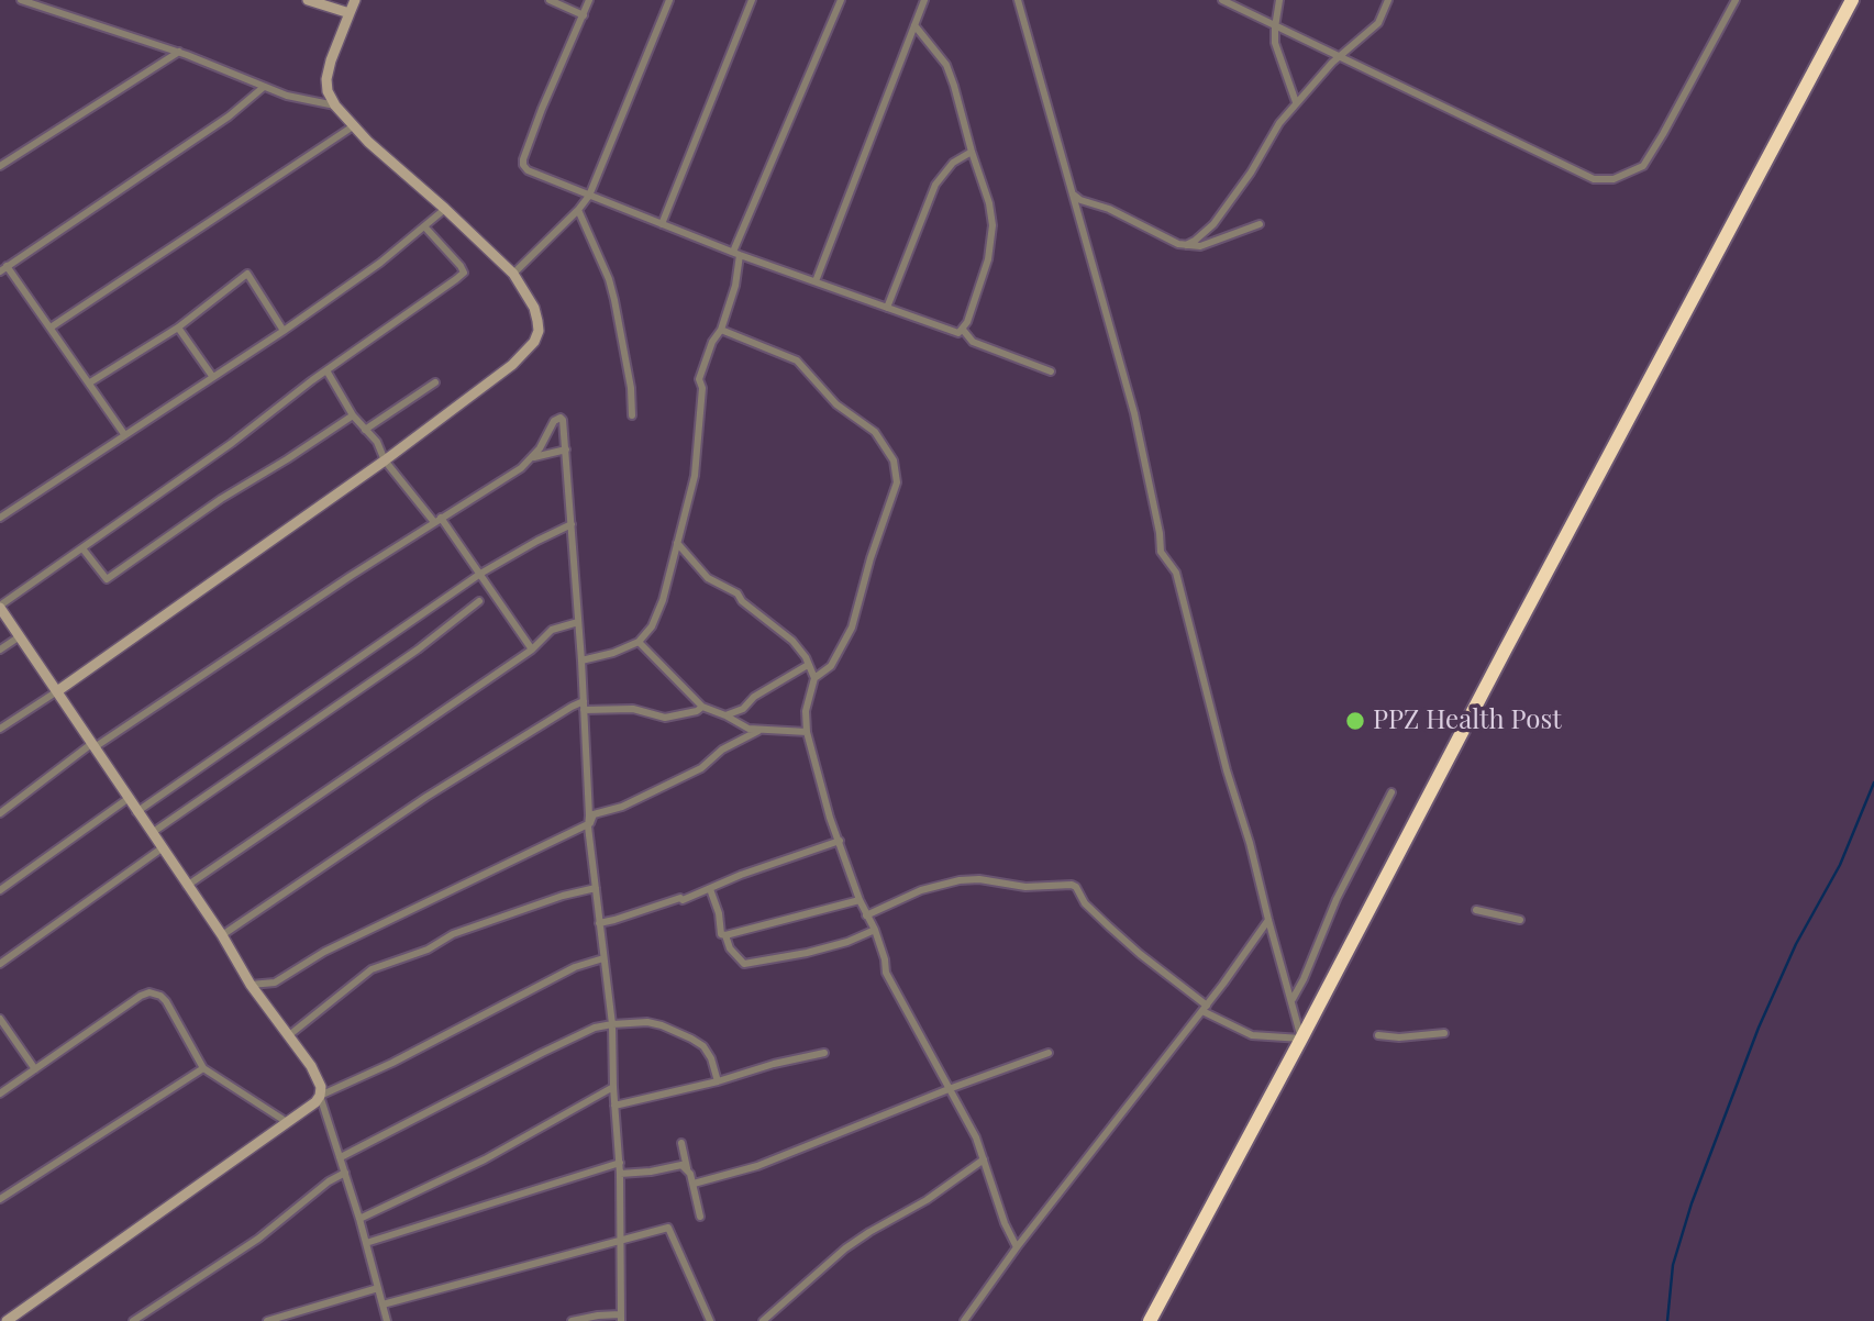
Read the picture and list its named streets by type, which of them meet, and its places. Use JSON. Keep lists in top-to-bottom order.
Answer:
{
  "places": ["PPZ Health Post"]
}
